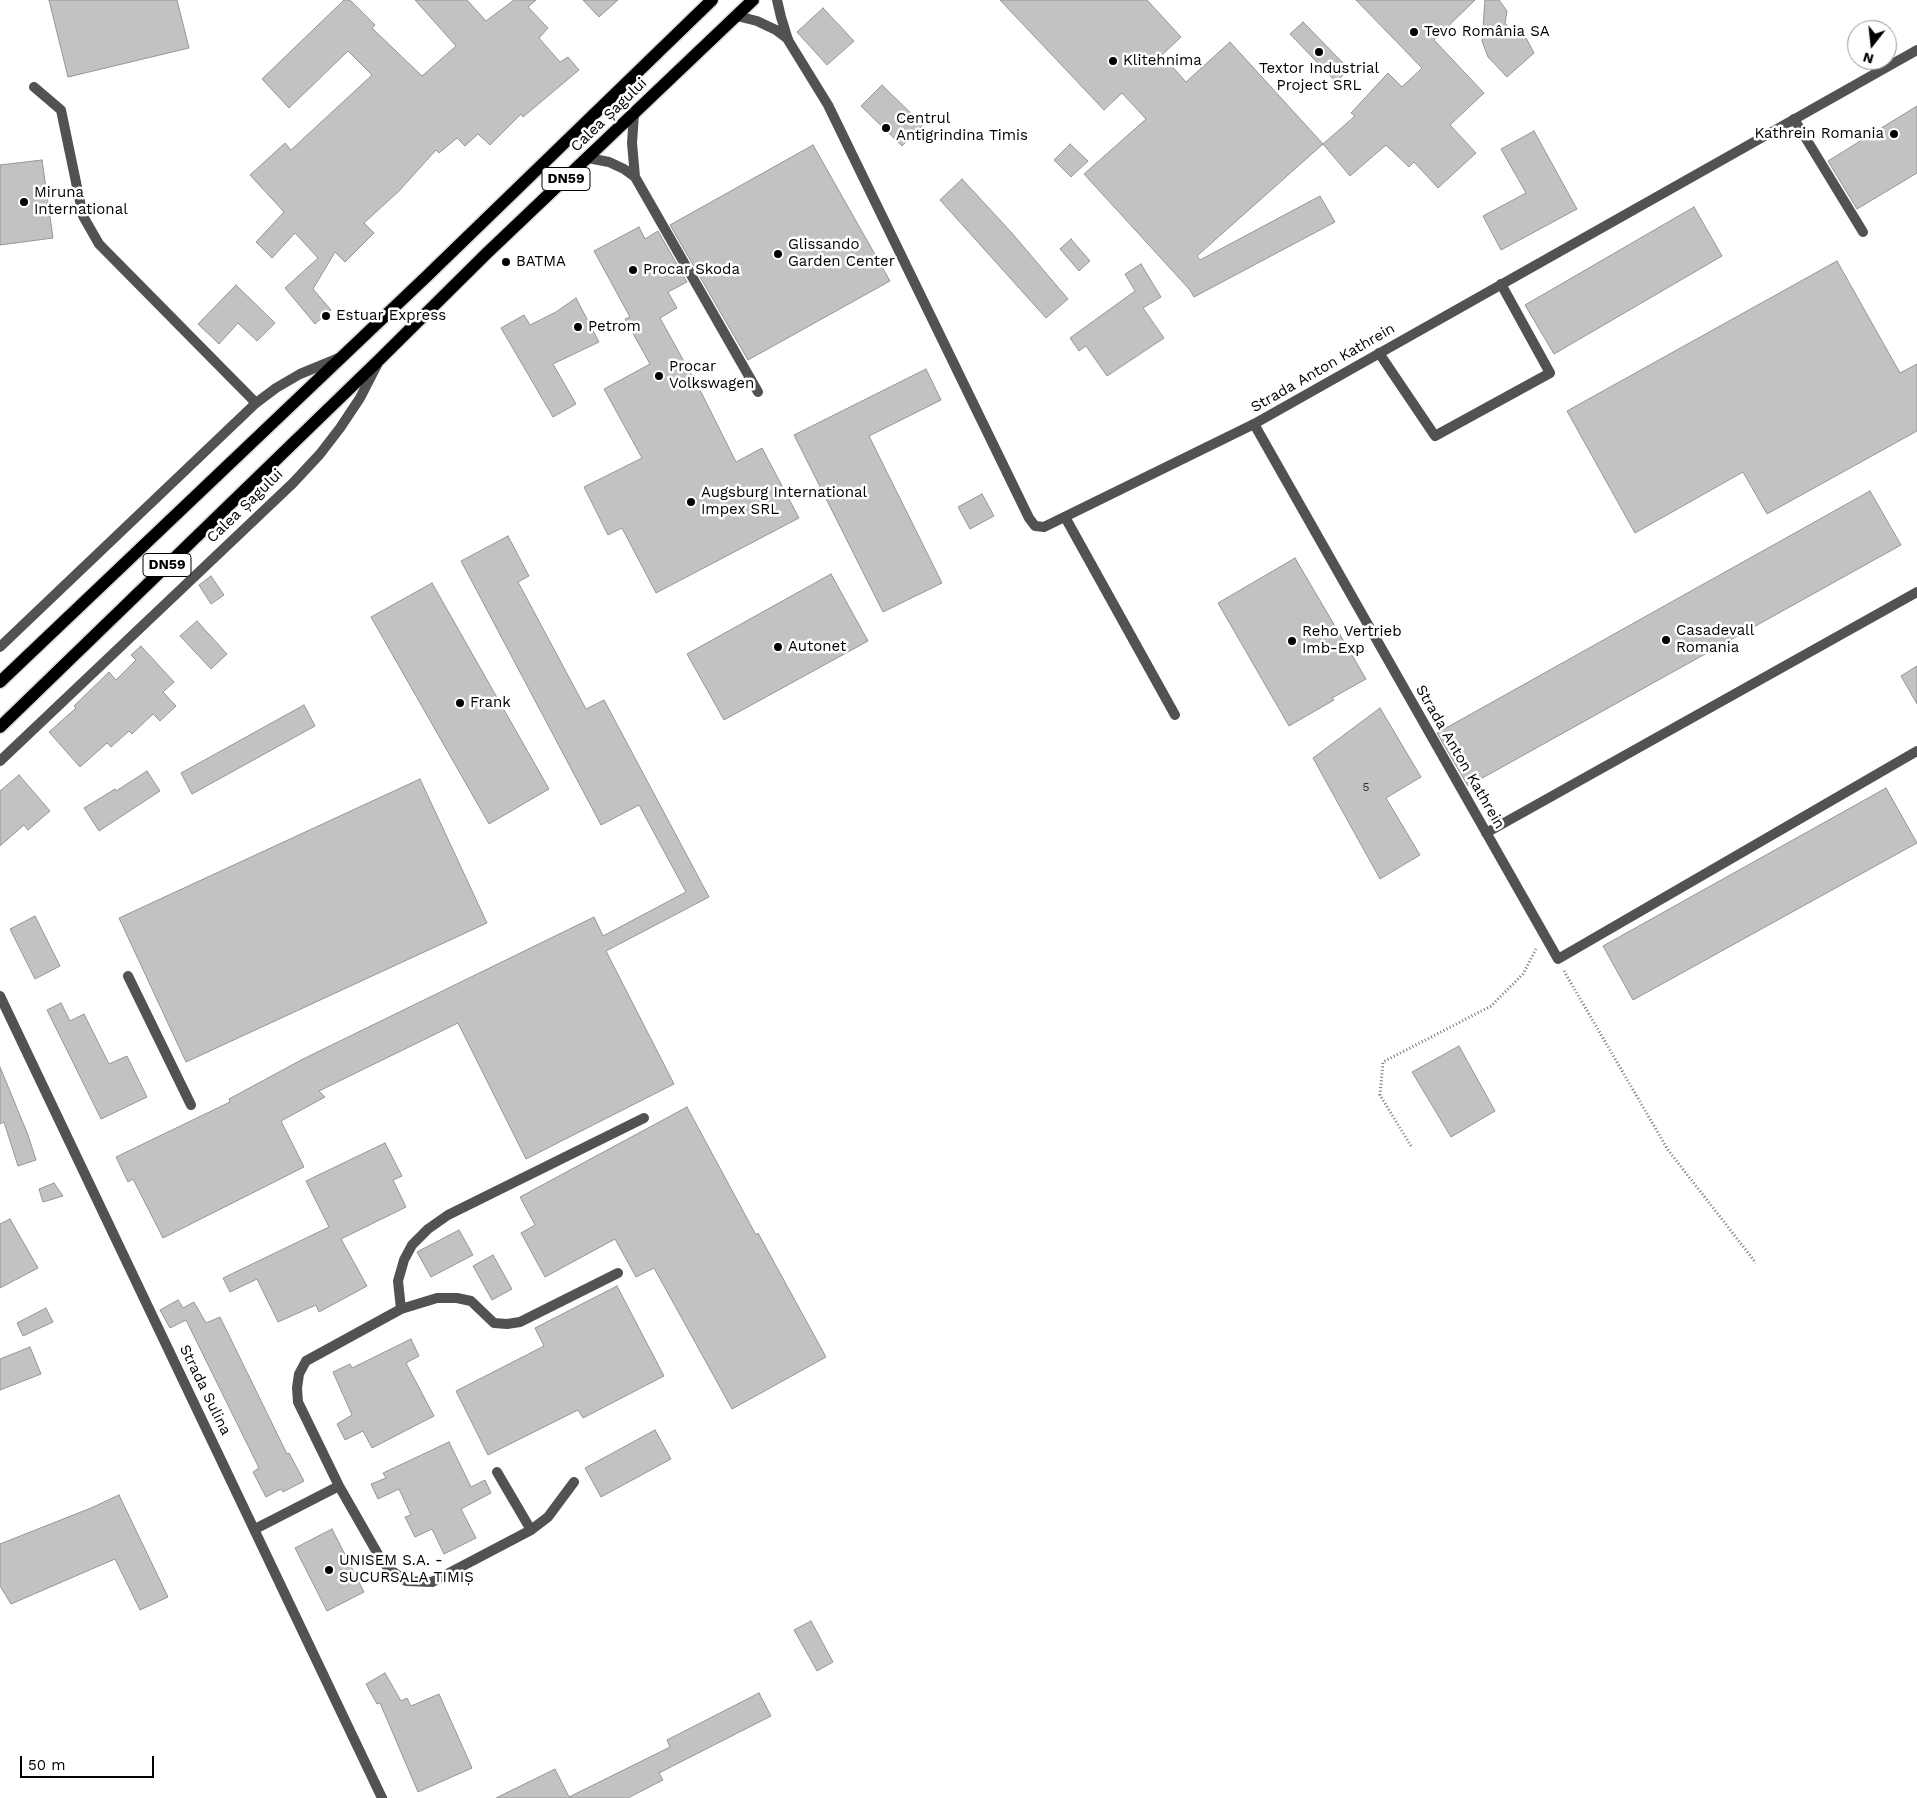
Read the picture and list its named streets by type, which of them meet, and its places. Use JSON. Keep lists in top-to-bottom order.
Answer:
{
  "streets": {
    "main road": ["Calea Șagului", "DN59"],
    "street": ["Strada Anton Kathrein", "Strada Sulina"]
  },
  "places": [
    "Tevo România SA",
    "Textor Industrial Project SRL",
    "Klitehnima",
    "Centrul Antigrindina Timis",
    "Kathrein Romania",
    "Miruna International",
    "Glissando Garden Center",
    "BATMA",
    "Procar Skoda",
    "Estuar Express",
    "Petrom",
    "Procar Volkswagen",
    "Augsburg International Impex SRL",
    "Casadevall Romania",
    "Reho Vertrieb Imb-Exp",
    "Autonet",
    "Frank",
    "UNISEM S.A. - SUCURSALA TIMIȘ"
  ],
  "house_numbers": ["5"],
  "scale_bar": "50 m",
  "north": "bottom"
}
